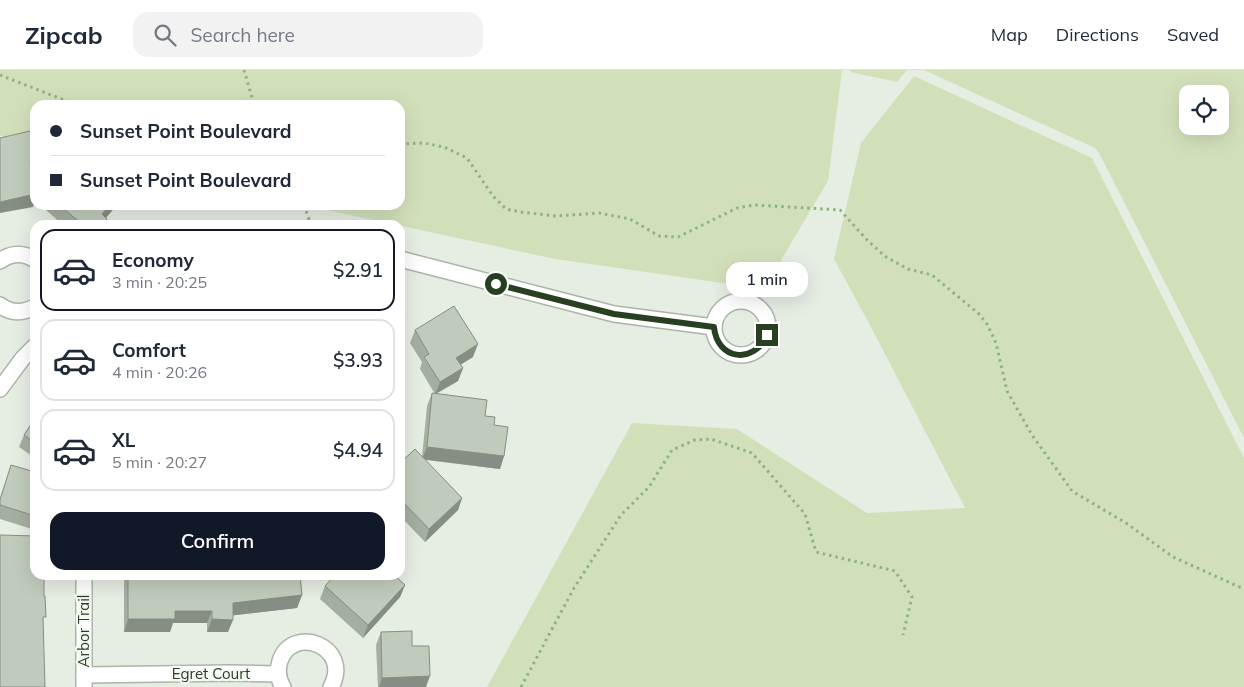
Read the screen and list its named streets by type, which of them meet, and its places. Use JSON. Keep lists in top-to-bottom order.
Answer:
{
  "streets": {
    "street": ["Arbor Trail", "Egret Court"]
  },
  "crossings": [
    ["Arbor Trail", "Egret Court"]
  ],
  "page": {
    "header": "Zipcab",
    "search": "Search here",
    "nav": ["Map", "Directions", "Saved"],
    "banner": ["Sunset Point Boulevard", "Sunset Point Boulevard"],
    "list": [
      {
        "name": "Economy",
        "note": "3 min · 20:25",
        "value": "$2.91"
      },
      {
        "name": "Comfort",
        "note": "4 min · 20:26",
        "value": "$3.93"
      },
      {
        "name": "XL",
        "note": "5 min · 20:27",
        "value": "$4.94"
      }
    ],
    "bubble": "1 min",
    "buttons": "Confirm"
  }
}
